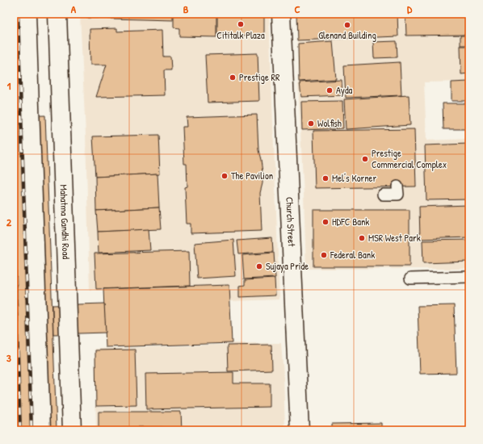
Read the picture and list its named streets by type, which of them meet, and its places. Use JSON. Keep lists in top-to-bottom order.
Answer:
{
  "streets": {
    "main road": ["Mahatma Gandhi Road", "Church Street"]
  },
  "places": [
    "Cititalk Plaza",
    "Glenand Building",
    "Prestige RR",
    "Ayda",
    "Wolfish",
    "Prestige Commercial Complex",
    "The Pavilion",
    "Mel's Korner",
    "HDFC Bank",
    "MSR West Park",
    "Federal Bank",
    "Sujaya Pride"
  ],
  "grid": {
    "columns": [
      "A",
      "B",
      "C",
      "D"
    ],
    "rows": ["1", "2", "3"]
  }
}
